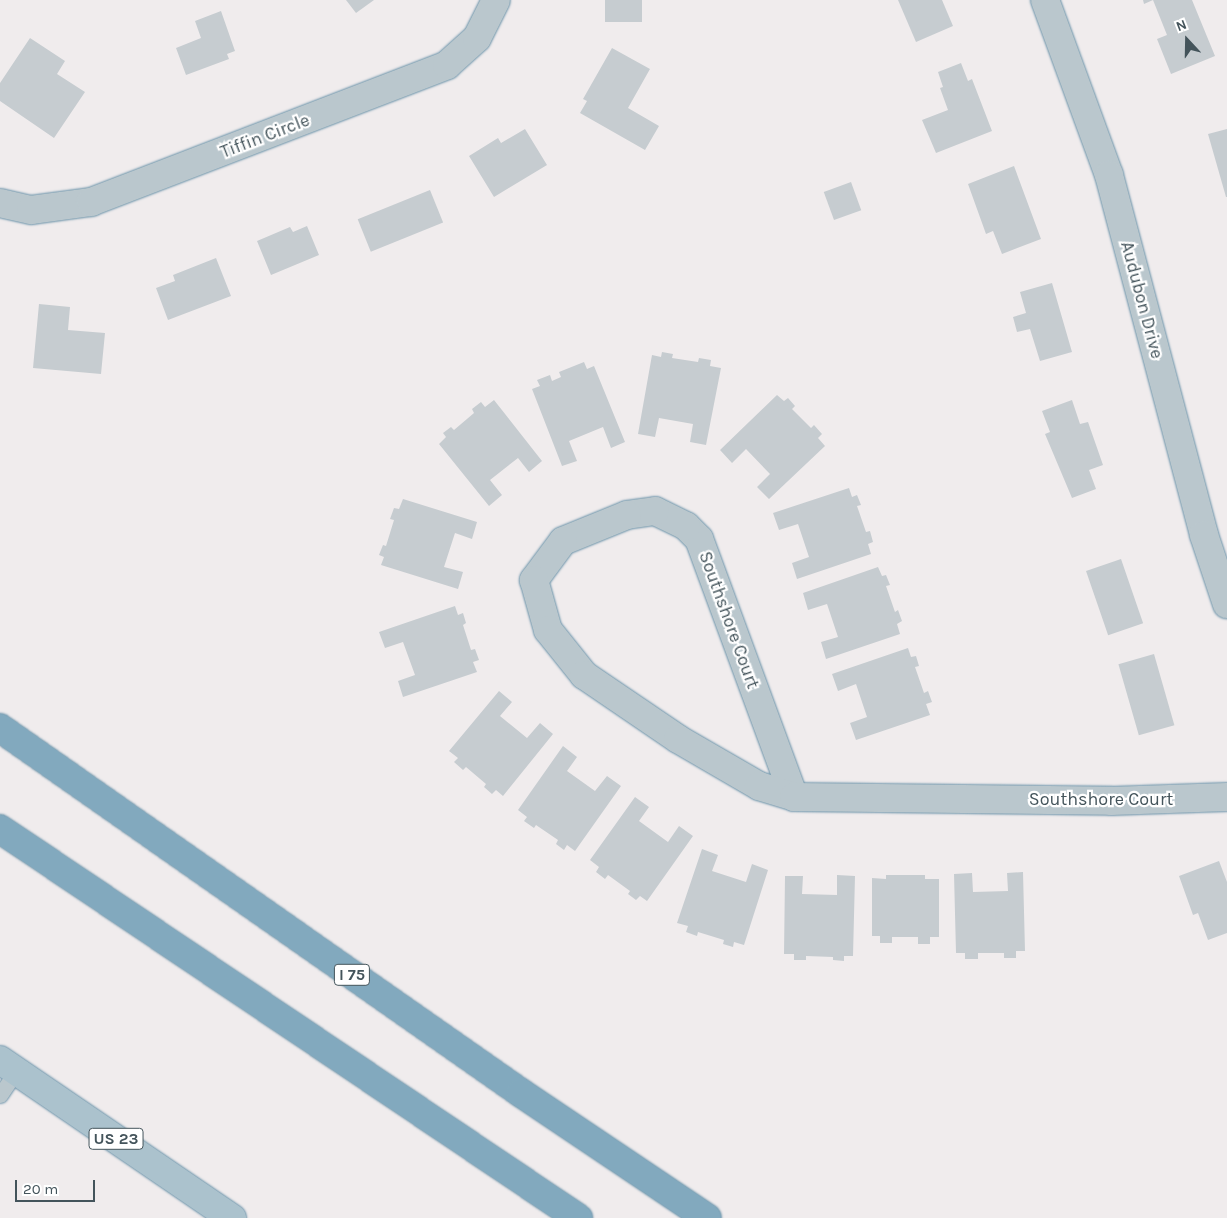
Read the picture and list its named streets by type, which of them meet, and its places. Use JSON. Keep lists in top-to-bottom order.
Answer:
{
  "streets": {
    "highway": ["I 75"],
    "main road": ["US 23"],
    "street": ["Tiffin Circle", "Audubon Drive", "Southshore Court"]
  },
  "scale_bar": "20 m",
  "north": "top"
}
